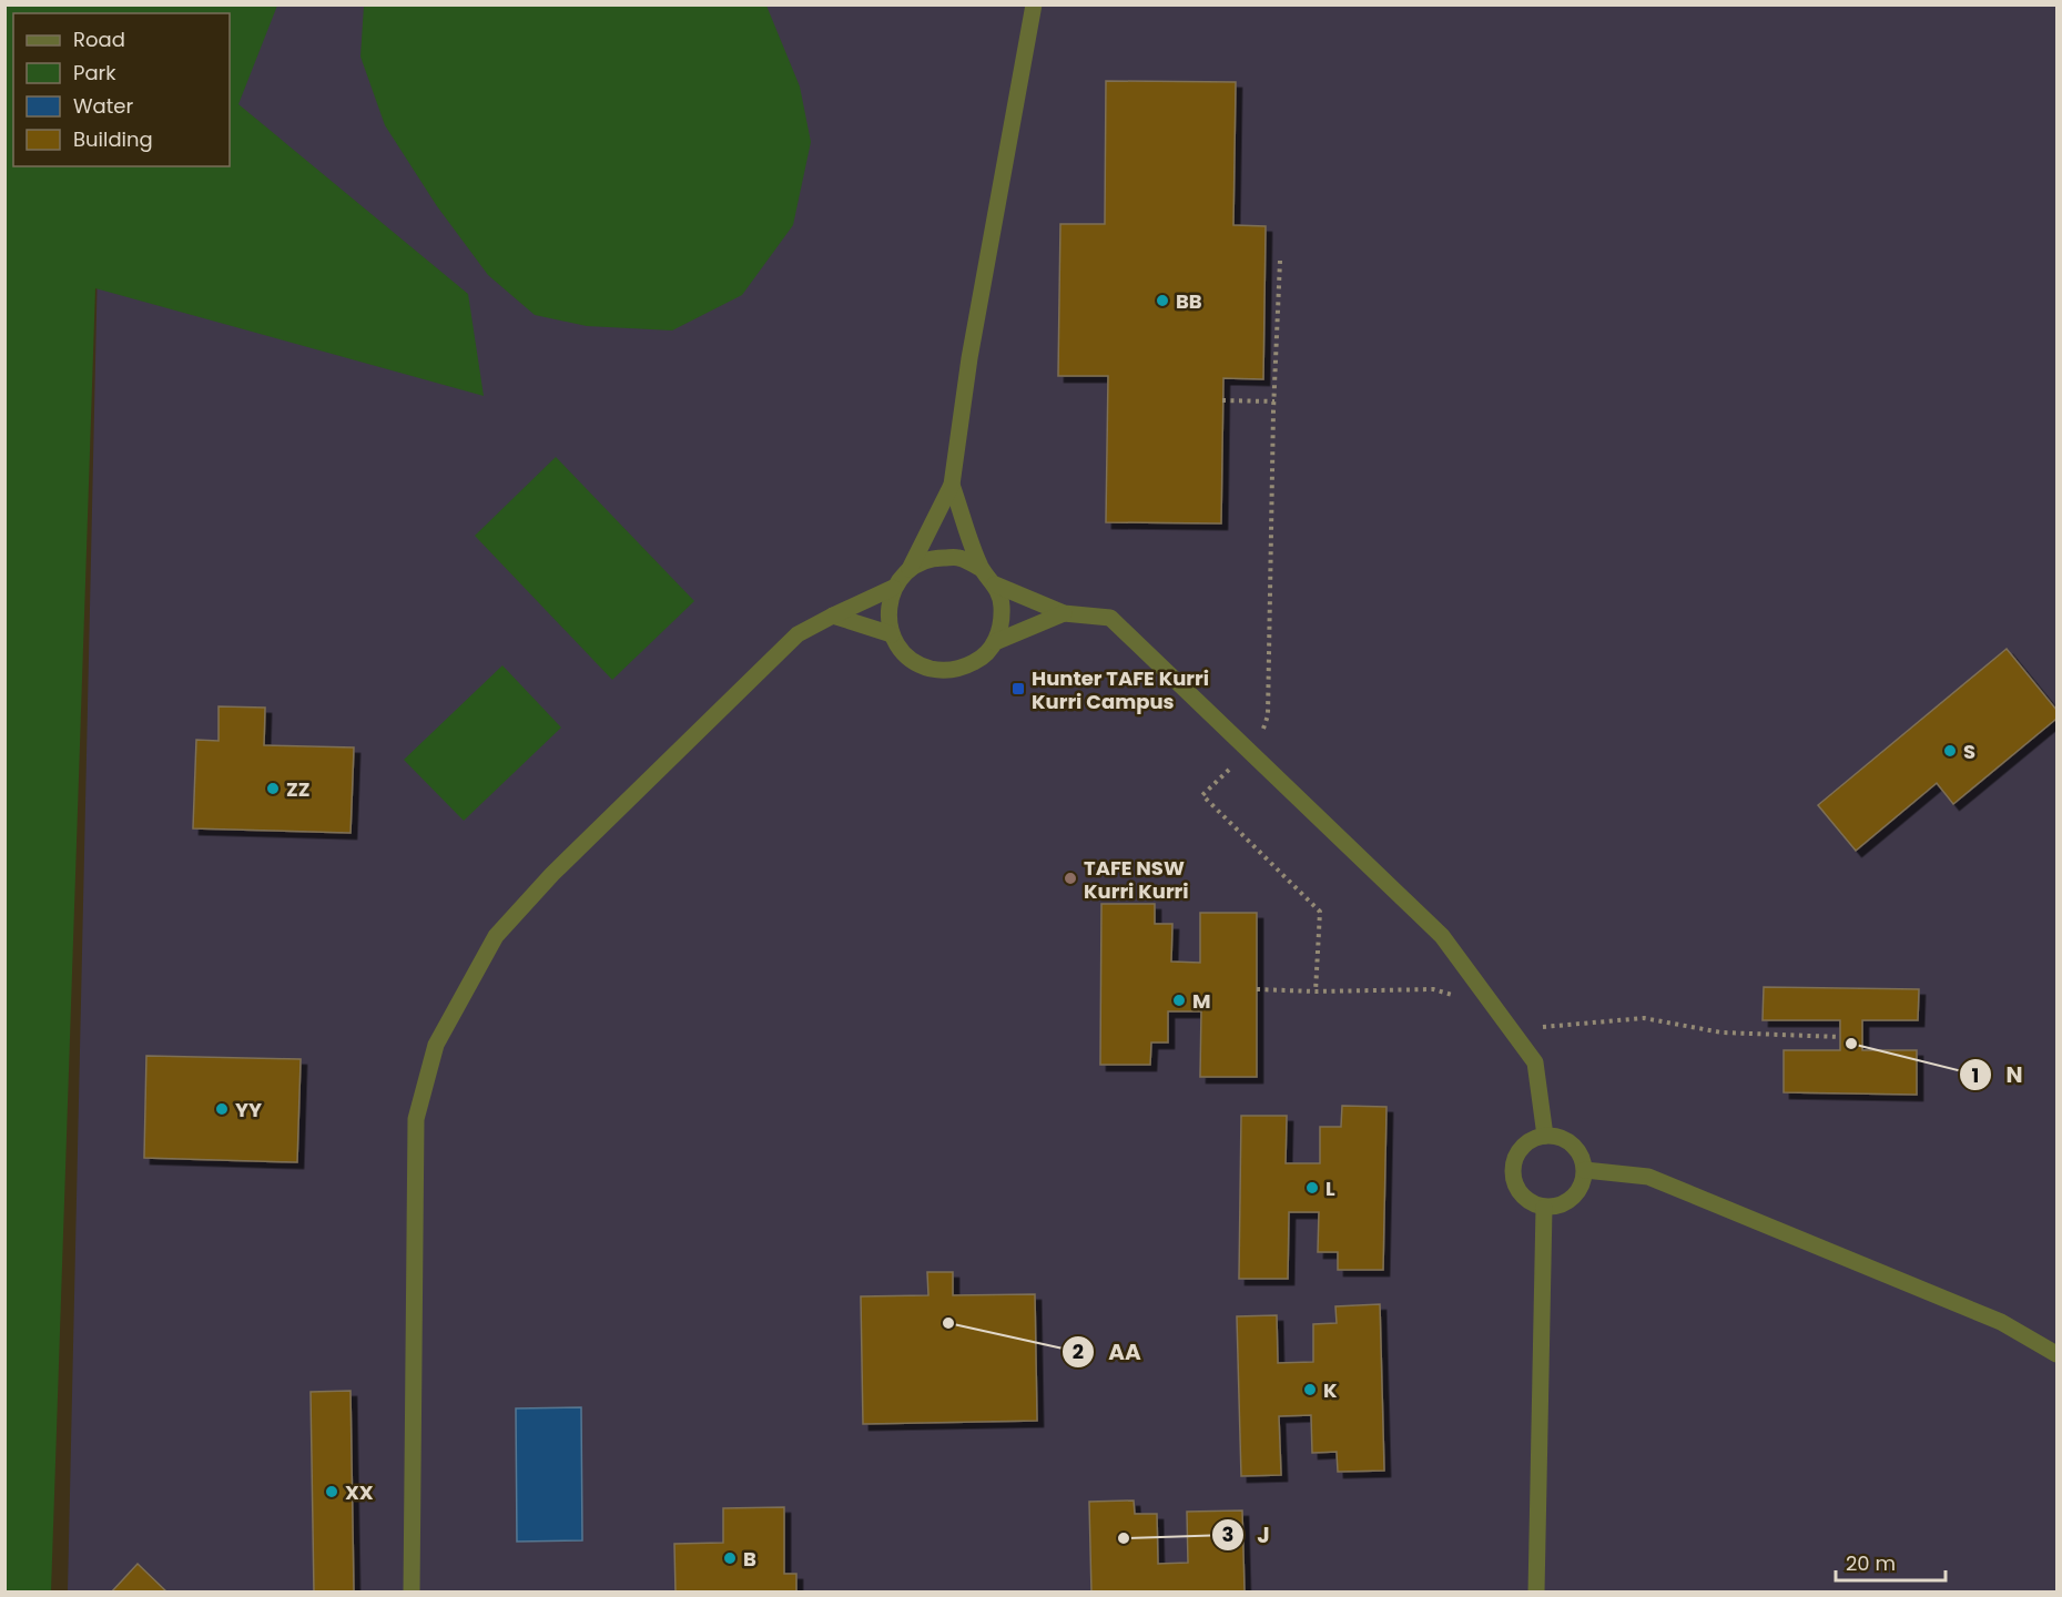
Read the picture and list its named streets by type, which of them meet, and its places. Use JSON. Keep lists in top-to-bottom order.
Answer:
{
  "places": {
    "other": [
      "BB",
      "S",
      "ZZ",
      "TAFE NSW Kurri Kurri",
      "M",
      "N",
      "YY",
      "L",
      "AA",
      "K",
      "XX",
      "J",
      "B"
    ],
    "transit": ["Hunter TAFE Kurri Kurri Campus"]
  },
  "legend": [
    "Road",
    "Park",
    "Water",
    "Building"
  ],
  "scale_bar": "20 m"
}
